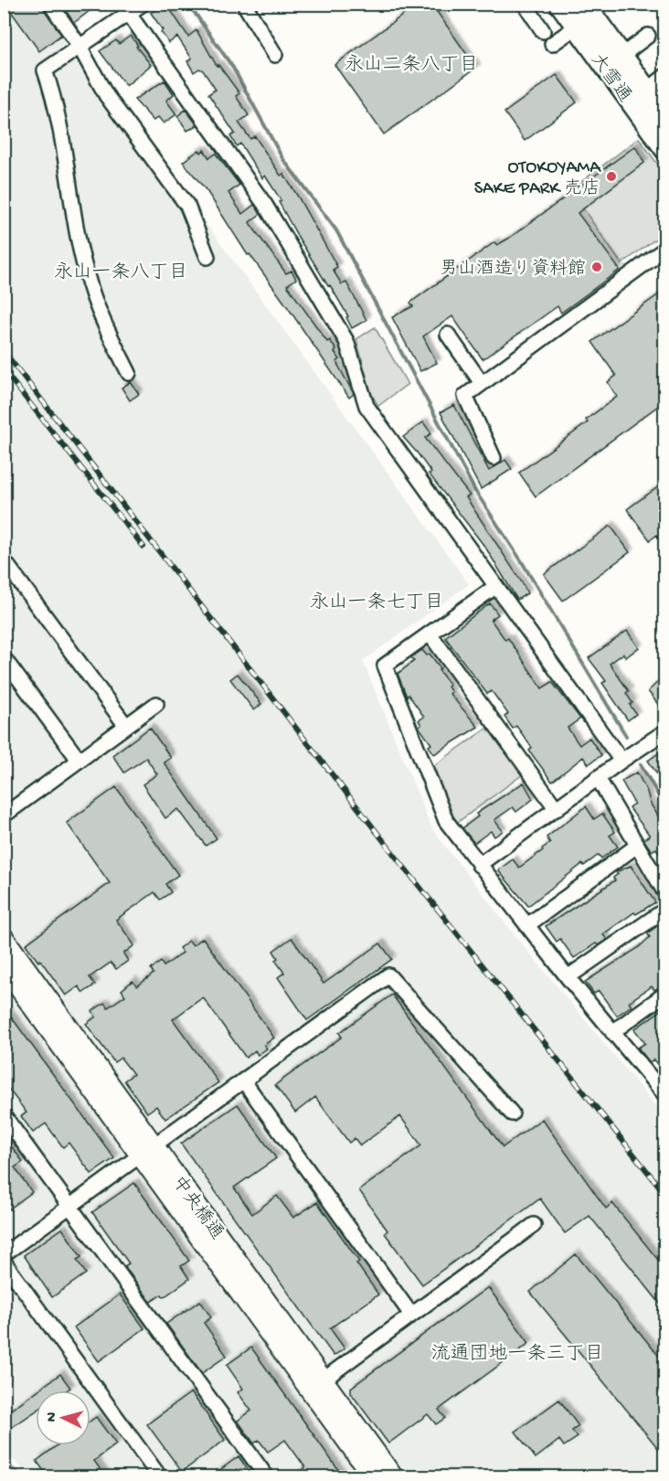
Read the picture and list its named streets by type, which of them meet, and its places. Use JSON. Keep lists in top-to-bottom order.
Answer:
{
  "streets": {
    "highway": ["大雪通"],
    "main road": ["中央橋通"]
  },
  "districts": [
    "永山二条八丁目",
    "永山一条八丁目",
    "永山一条七丁目",
    "流通団地一条三丁目"
  ],
  "places": ["OTOKOYAMA SAKE PARK 売店", "男山酒造り資料館"],
  "north": "left"
}
